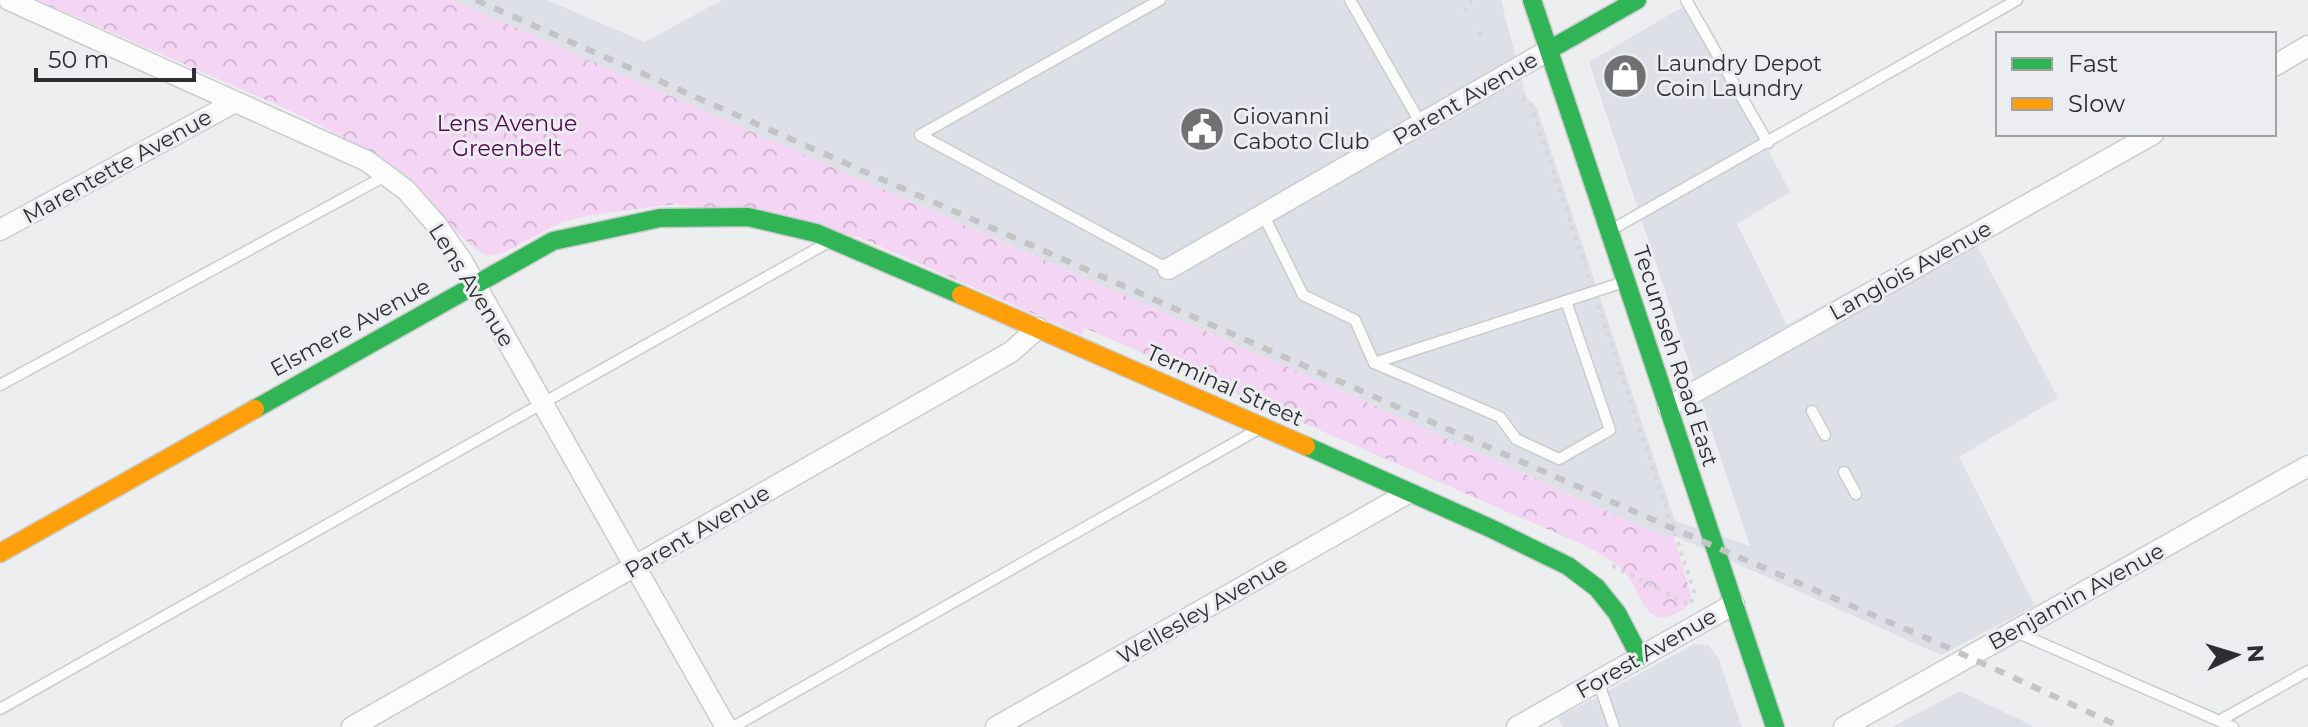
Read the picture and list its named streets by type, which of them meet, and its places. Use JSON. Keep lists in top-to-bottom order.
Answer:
{
  "streets": {
    "street": [
      "Parent Avenue",
      "Marentette Avenue",
      "Langlois Avenue",
      "Lens Avenue",
      "Elsmere Avenue",
      "Tecumseh Road East",
      "Terminal Street",
      "Benjamin Avenue",
      "Wellesley Avenue",
      "Forest Avenue"
    ]
  },
  "crossings": [
    ["Parent Avenue", "Lens Avenue"],
    ["Parent Avenue", "Tecumseh Road East"],
    ["Parent Avenue", "Terminal Street"],
    ["Marentette Avenue", "Lens Avenue"],
    ["Langlois Avenue", "Tecumseh Road East"],
    ["Lens Avenue", "Elsmere Avenue"],
    ["Elsmere Avenue", "Terminal Street"],
    ["Tecumseh Road East", "Forest Avenue"],
    ["Terminal Street", "Wellesley Avenue"],
    ["Terminal Street", "Forest Avenue"]
  ],
  "parks": ["Lens Avenue Greenbelt"],
  "places": {
    "shop": ["Laundry Depot Coin Laundry"],
    "public building": ["Giovanni Caboto Club"]
  },
  "legend": ["Fast", "Slow"],
  "scale_bar": "50 m",
  "north": "right"
}
